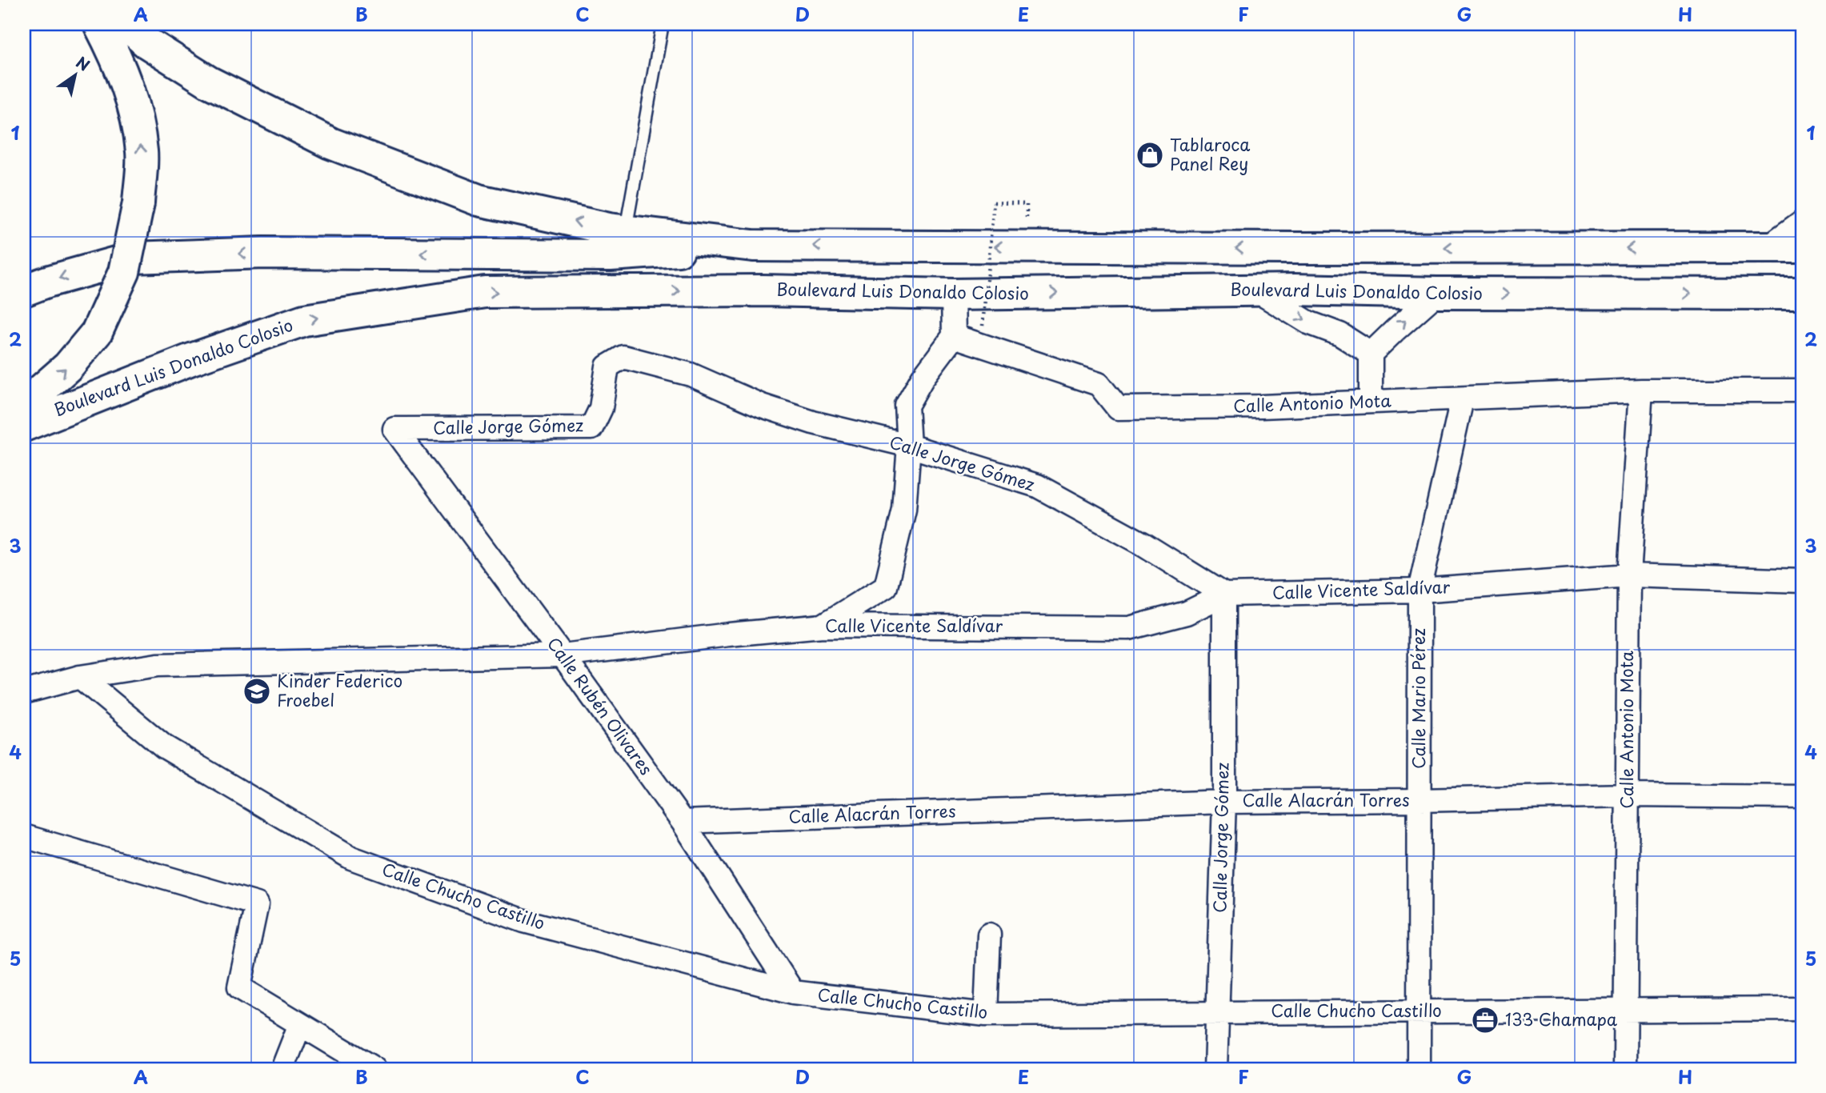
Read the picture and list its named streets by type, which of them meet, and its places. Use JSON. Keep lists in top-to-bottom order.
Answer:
{
  "streets": {
    "highway": ["Boulevard Luis Donaldo Colosio"],
    "street": [
      "Calle Antonio Mota",
      "Calle Jorge Gómez",
      "Calle Vicente Saldívar",
      "Calle Mario Pérez",
      "Calle Rubén Olivares",
      "Calle Alacrán Torres",
      "Calle Chucho Castillo"
    ]
  },
  "crossings": [
    ["Calle Antonio Mota", "Calle Vicente Saldívar"],
    ["Calle Antonio Mota", "Calle Mario Pérez"],
    ["Calle Antonio Mota", "Calle Alacrán Torres"],
    ["Calle Antonio Mota", "Calle Chucho Castillo"],
    ["Calle Jorge Gómez", "Calle Vicente Saldívar"],
    ["Calle Jorge Gómez", "Calle Rubén Olivares"],
    ["Calle Jorge Gómez", "Calle Alacrán Torres"],
    ["Calle Jorge Gómez", "Calle Chucho Castillo"],
    ["Calle Vicente Saldívar", "Calle Mario Pérez"],
    ["Calle Vicente Saldívar", "Calle Rubén Olivares"],
    ["Calle Vicente Saldívar", "Calle Chucho Castillo"],
    ["Calle Mario Pérez", "Calle Alacrán Torres"],
    ["Calle Mario Pérez", "Calle Chucho Castillo"],
    ["Calle Rubén Olivares", "Calle Alacrán Torres"],
    ["Calle Rubén Olivares", "Calle Chucho Castillo"]
  ],
  "places": {
    "shop": ["Tablaroca Panel Rey"],
    "school or university": ["Kinder Federico Froebel"],
    "office": ["133 Chamapa"]
  },
  "north": "top right",
  "grid": {
    "columns": [
      "A",
      "B",
      "C",
      "D",
      "E",
      "F",
      "G",
      "H"
    ],
    "rows": [
      "1",
      "2",
      "3",
      "4",
      "5"
    ]
  }
}
